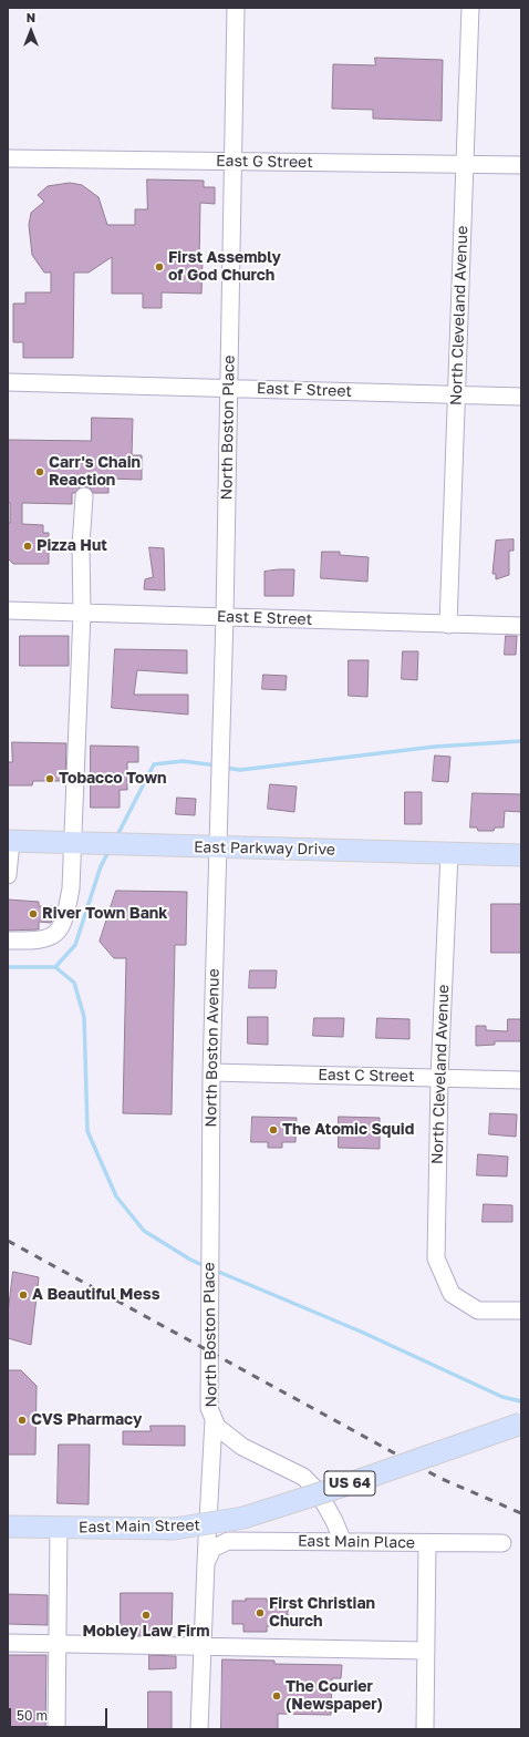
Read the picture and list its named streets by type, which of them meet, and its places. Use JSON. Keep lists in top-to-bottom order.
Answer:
{
  "streets": {
    "main road": ["East Parkway Drive", "US 64", "East Main Street"],
    "street": [
      "East G Street",
      "North Cleveland Avenue",
      "East F Street",
      "North Boston Place",
      "East E Street",
      "North Boston Avenue",
      "East C Street",
      "East Main Place"
    ]
  },
  "crossings": [
    ["East G Street", "North Cleveland Avenue"],
    ["East G Street", "North Boston Place"],
    ["North Cleveland Avenue", "East F Street"],
    ["North Cleveland Avenue", "East E Street"],
    ["North Cleveland Avenue", "East Parkway Drive"],
    ["North Cleveland Avenue", "East C Street"],
    ["East F Street", "North Boston Place"],
    ["North Boston Place", "East E Street"],
    ["North Boston Place", "East Parkway Drive"],
    ["North Boston Place", "North Boston Avenue"],
    ["North Boston Place", "East Main Place"],
    ["East Parkway Drive", "North Boston Avenue"],
    ["North Boston Avenue", "East C Street"]
  ],
  "places": [
    "First Assembly of God Church",
    "Carr's Chain Reaction",
    "Pizza Hut",
    "Tobacco Town",
    "River Town Bank",
    "The Atomic Squid",
    "A Beautiful Mess",
    "CVS Pharmacy",
    "First Christian Church",
    "Mobley Law Firm",
    "The Courier (Newspaper)"
  ],
  "scale_bar": "50 m",
  "north": "top"
}
